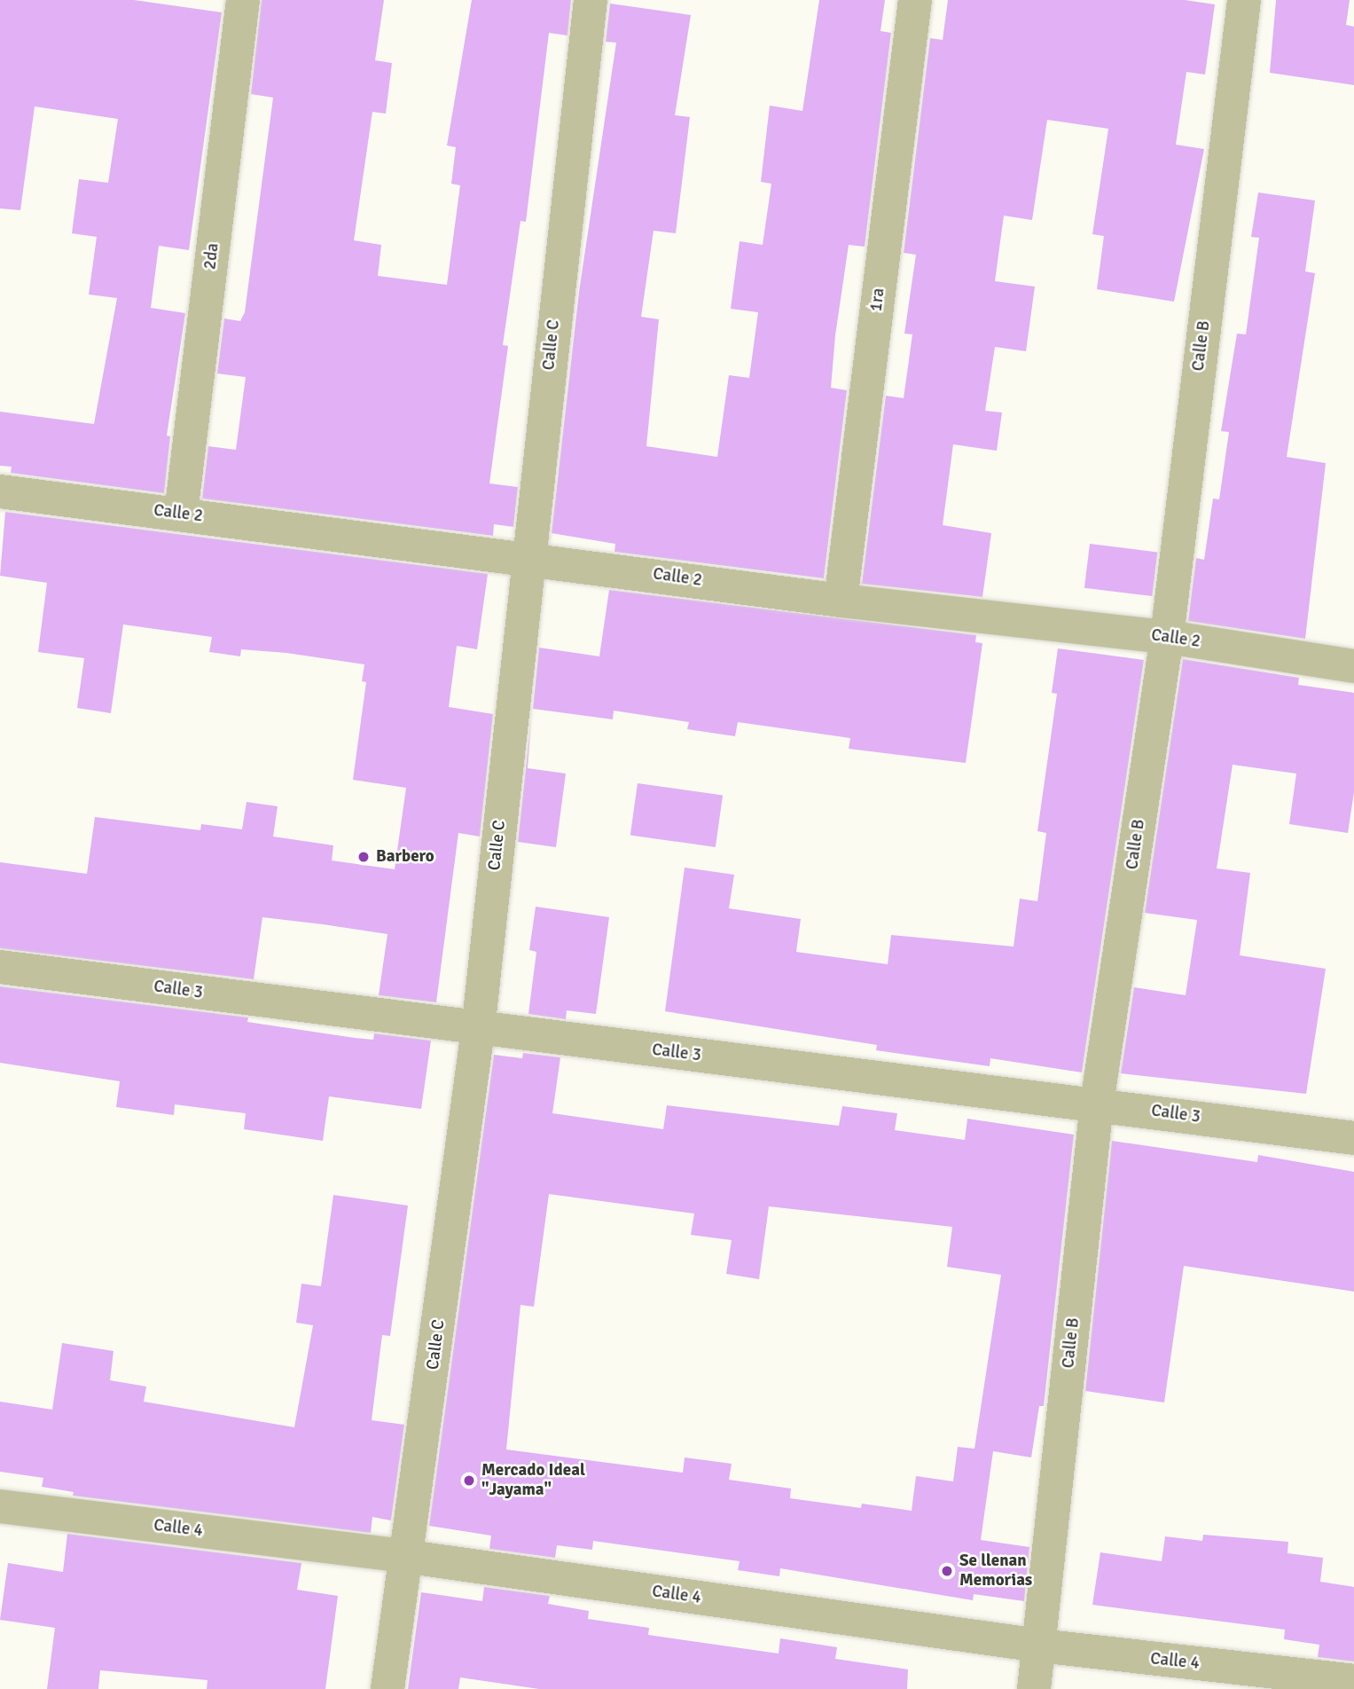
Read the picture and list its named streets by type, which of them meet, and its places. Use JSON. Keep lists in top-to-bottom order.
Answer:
{
  "streets": {
    "street": [
      "2da",
      "1ra",
      "Calle C",
      "Calle B",
      "Calle 2",
      "Calle 3",
      "Calle 4"
    ]
  },
  "crossings": [
    ["2da", "Calle 2"],
    ["1ra", "Calle 2"],
    ["Calle C", "Calle 2"],
    ["Calle C", "Calle 3"],
    ["Calle C", "Calle 4"],
    ["Calle B", "Calle 2"],
    ["Calle B", "Calle 3"],
    ["Calle B", "Calle 4"]
  ],
  "places": ["Barbero", "Mercado Ideal \"Jayama\"", "Se llenan Memorias"]
}
